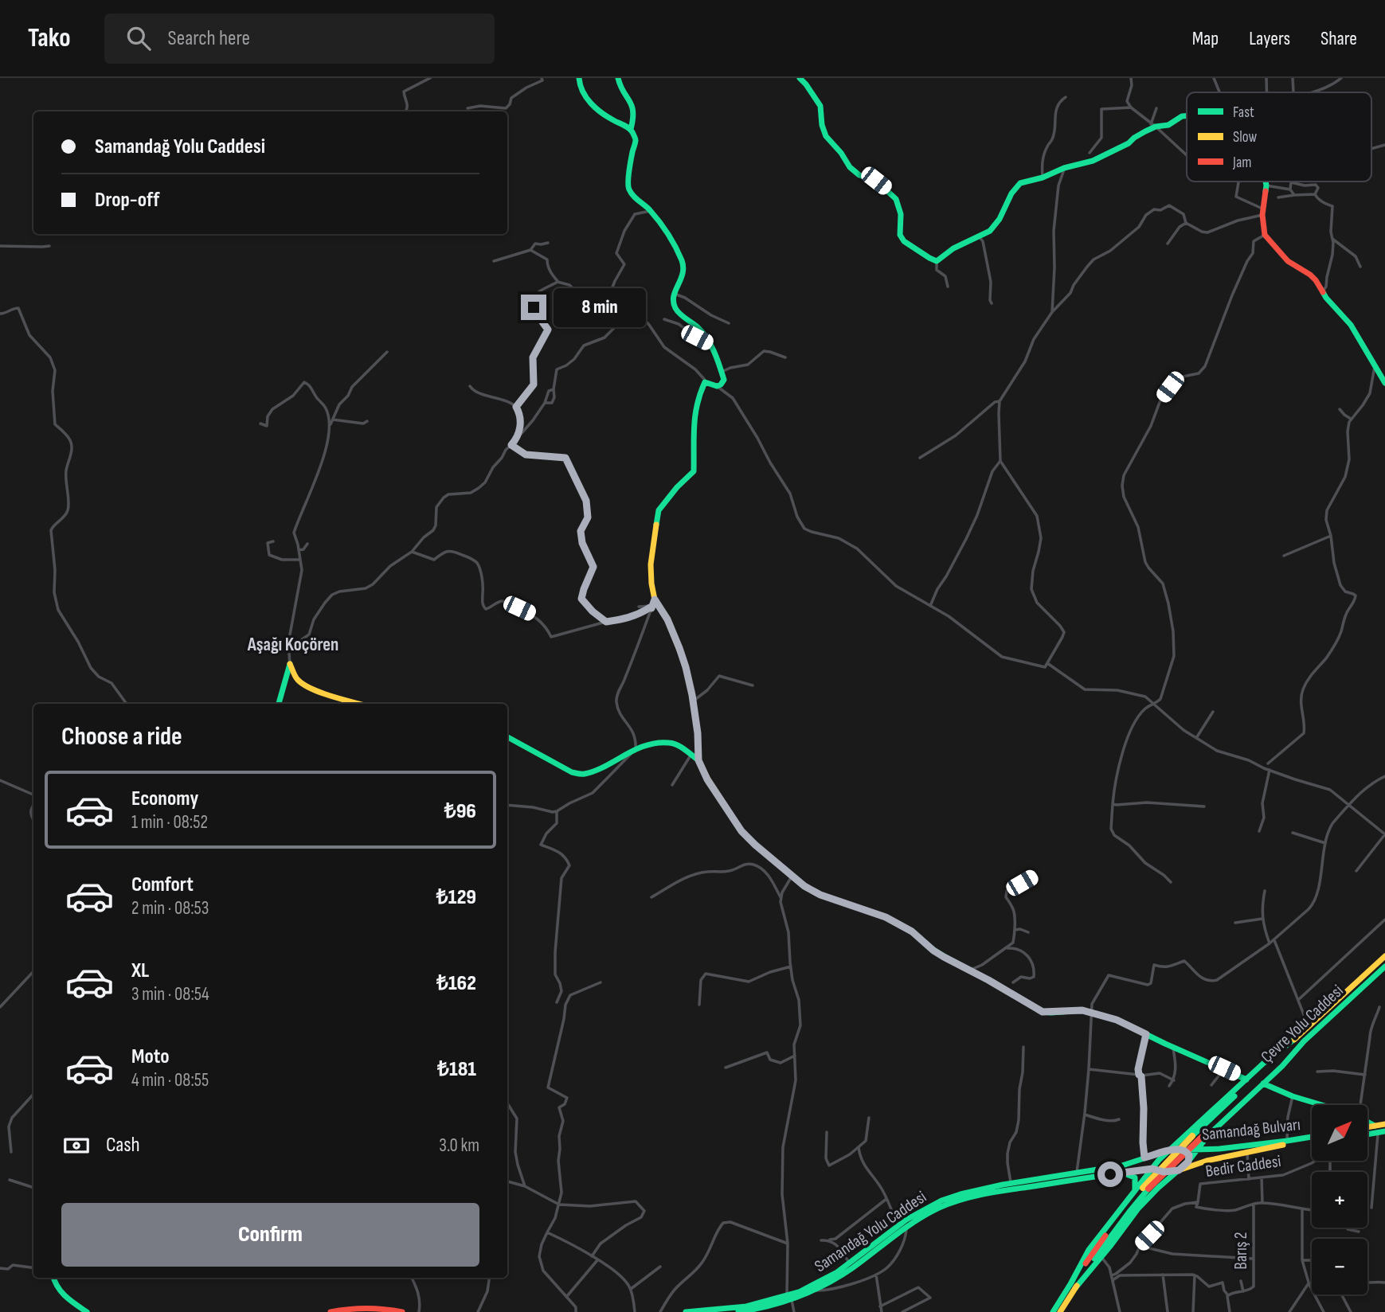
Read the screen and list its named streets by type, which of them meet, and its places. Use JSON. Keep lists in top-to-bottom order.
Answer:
{
  "streets": {
    "main road": ["Çevre Yolu Caddesi", "Samandağ Bulvarı", "Samandağ Yolu Caddesi"],
    "street": ["Bedir Caddesi", "Barış 2"]
  },
  "crossings": [
    ["Samandağ Bulvarı", "Samandağ Yolu Caddesi"]
  ],
  "districts": ["Aşağı Koçören"],
  "legend": ["Fast", "Slow", "Jam"],
  "north": "top right",
  "page": {
    "header": "Tako",
    "search": "Search here",
    "nav": ["Map", "Layers", "Share"],
    "banner": ["Samandağ Yolu Caddesi", "Drop-off"],
    "bubble": "8 min",
    "heading": "Choose a ride",
    "list": [
      {
        "name": "Economy",
        "note": "1 min · 08:52",
        "value": "₺96"
      },
      {
        "name": "Comfort",
        "note": "2 min · 08:53",
        "value": "₺129"
      },
      {
        "name": "XL",
        "note": "3 min · 08:54",
        "value": "₺162"
      },
      {
        "name": "Moto",
        "note": "4 min · 08:55",
        "value": "₺181"
      }
    ],
    "map_buttons": ["+", "−"],
    "pay": ["Cash", "3.0 km"],
    "buttons": "Confirm"
  }
}
